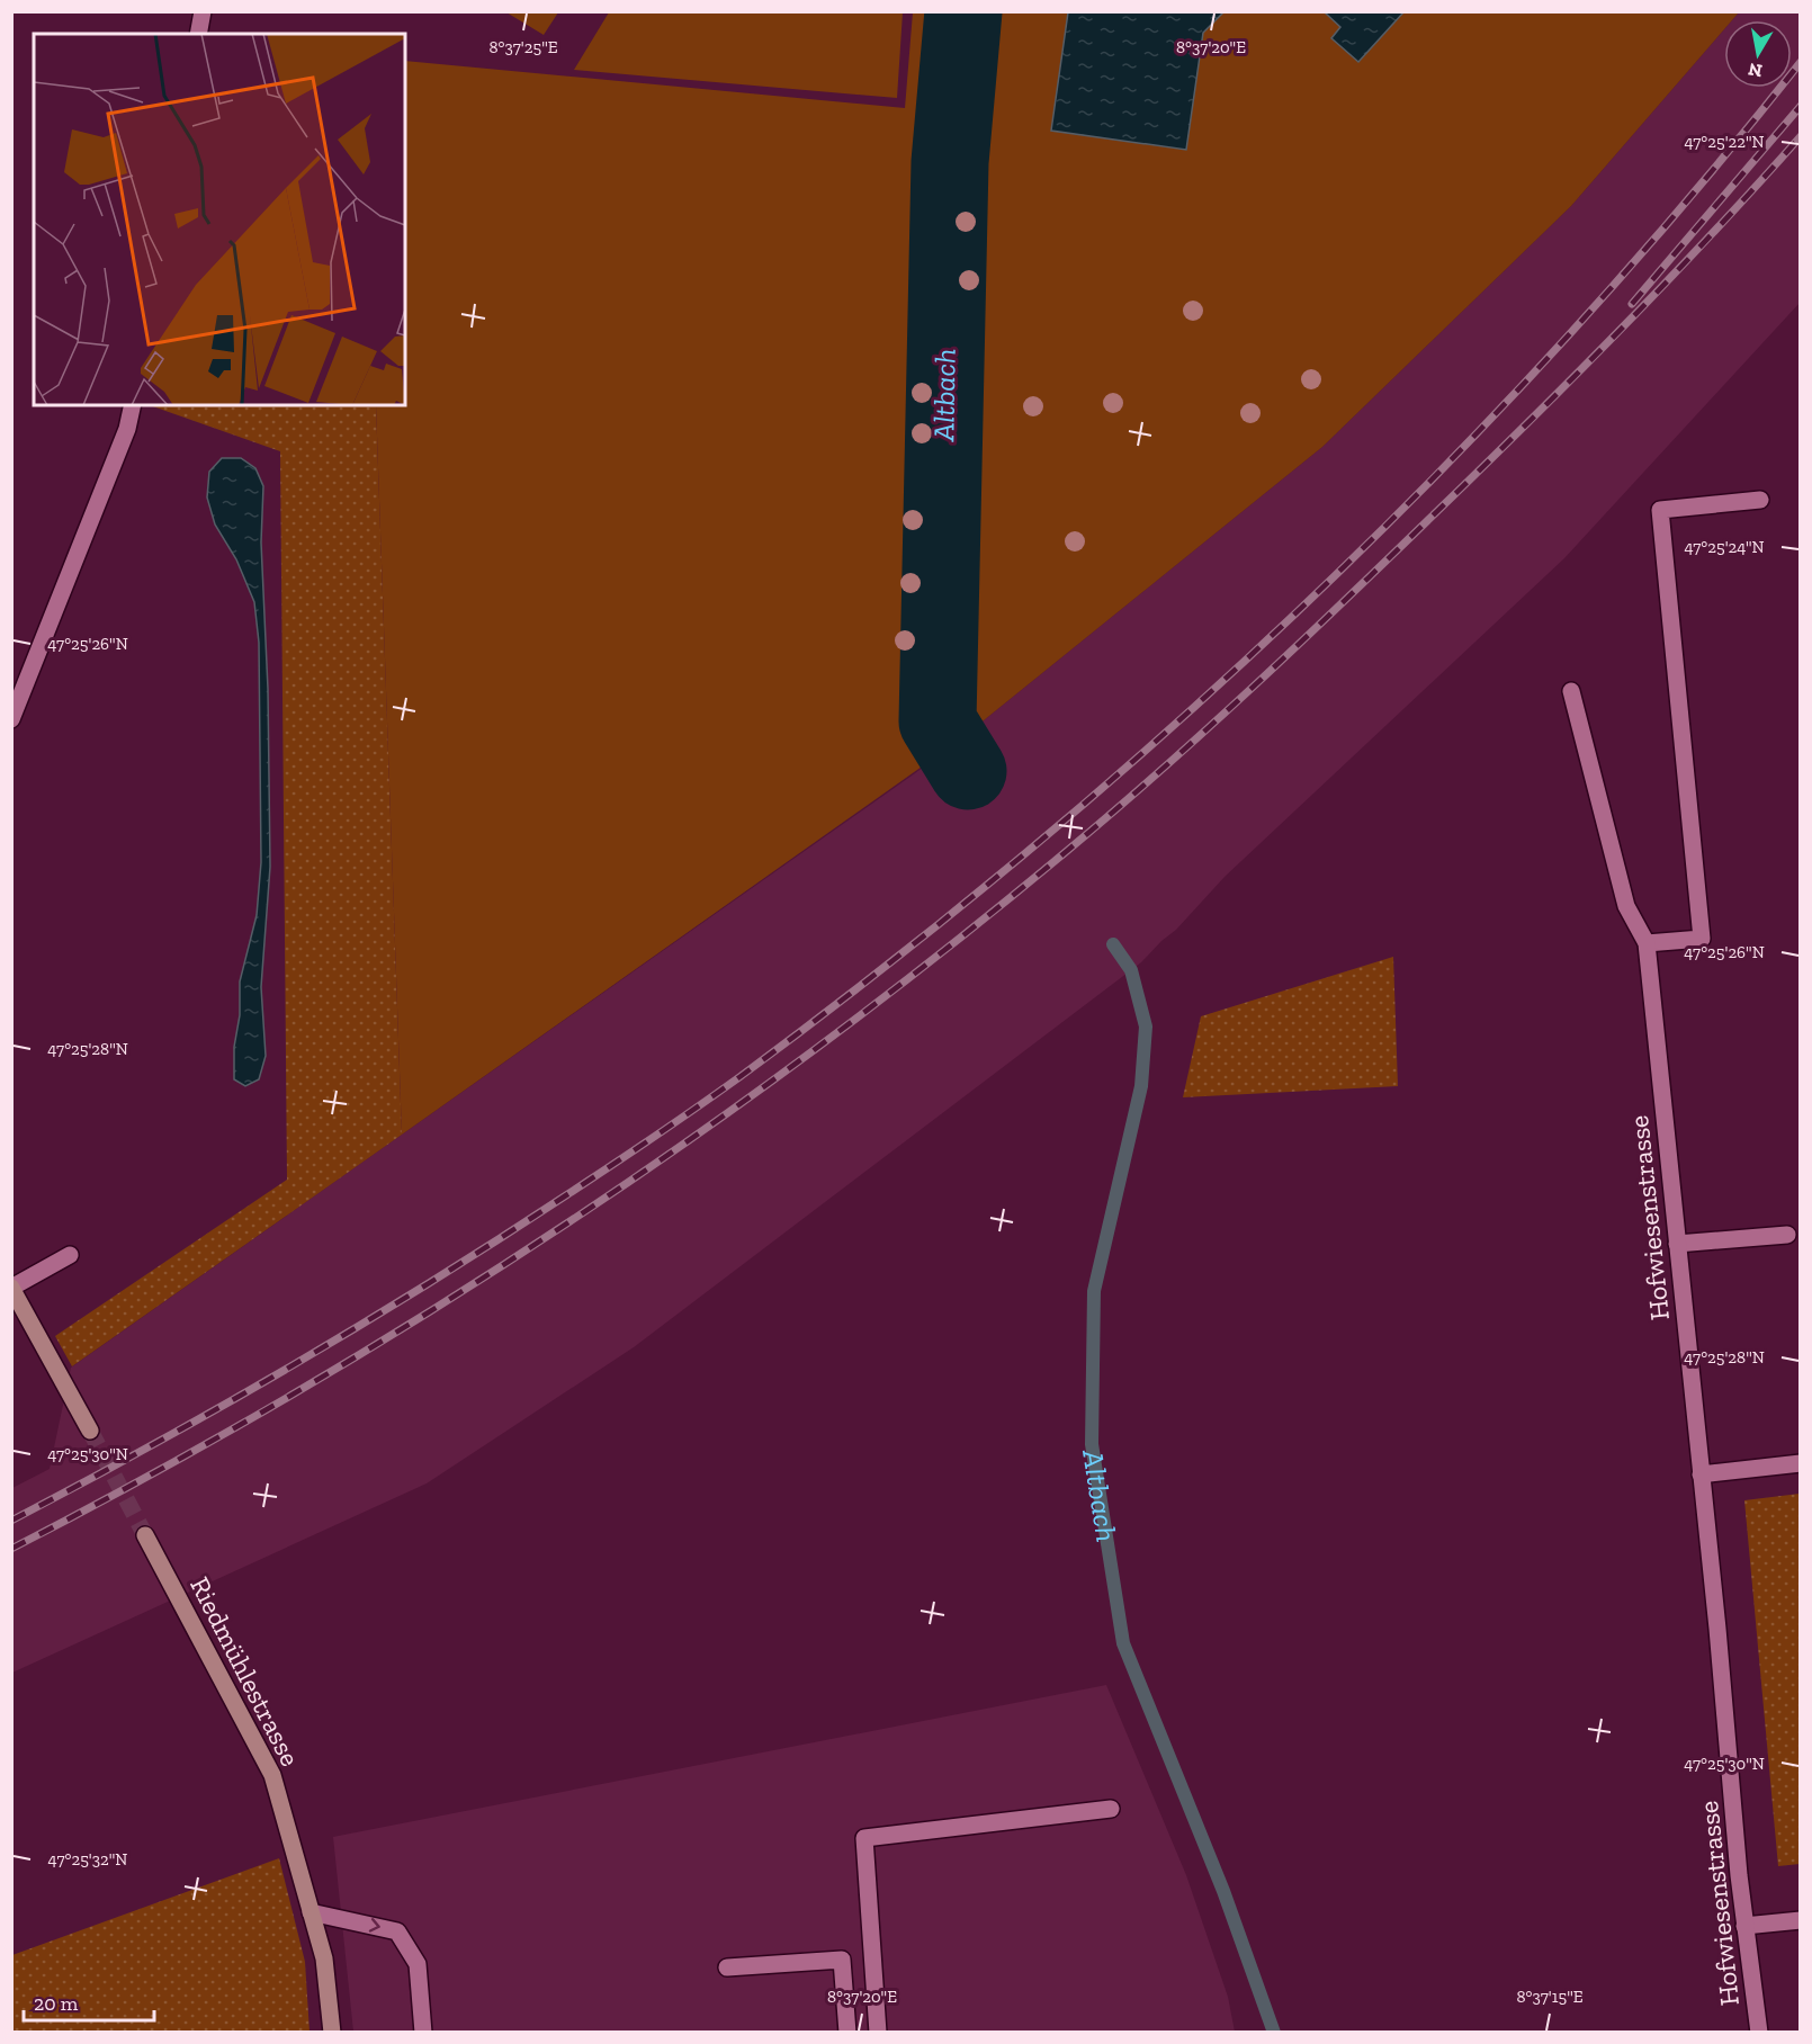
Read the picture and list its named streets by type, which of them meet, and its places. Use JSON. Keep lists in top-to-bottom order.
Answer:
{
  "streets": {
    "street": ["Hofwiesenstrasse", "Riedmühlestrasse"]
  },
  "water": ["Altbach"],
  "scale_bar": "20 m",
  "north": "bottom",
  "coordinates": [
    "8°37'25\"E",
    "8°37'20\"E",
    "47°25'22\"N",
    "47°25'24\"N",
    "47°25'26\"N",
    "47°25'28\"N",
    "47°25'30\"N",
    "47°25'32\"N",
    "8°37'15\"E"
  ]
}
